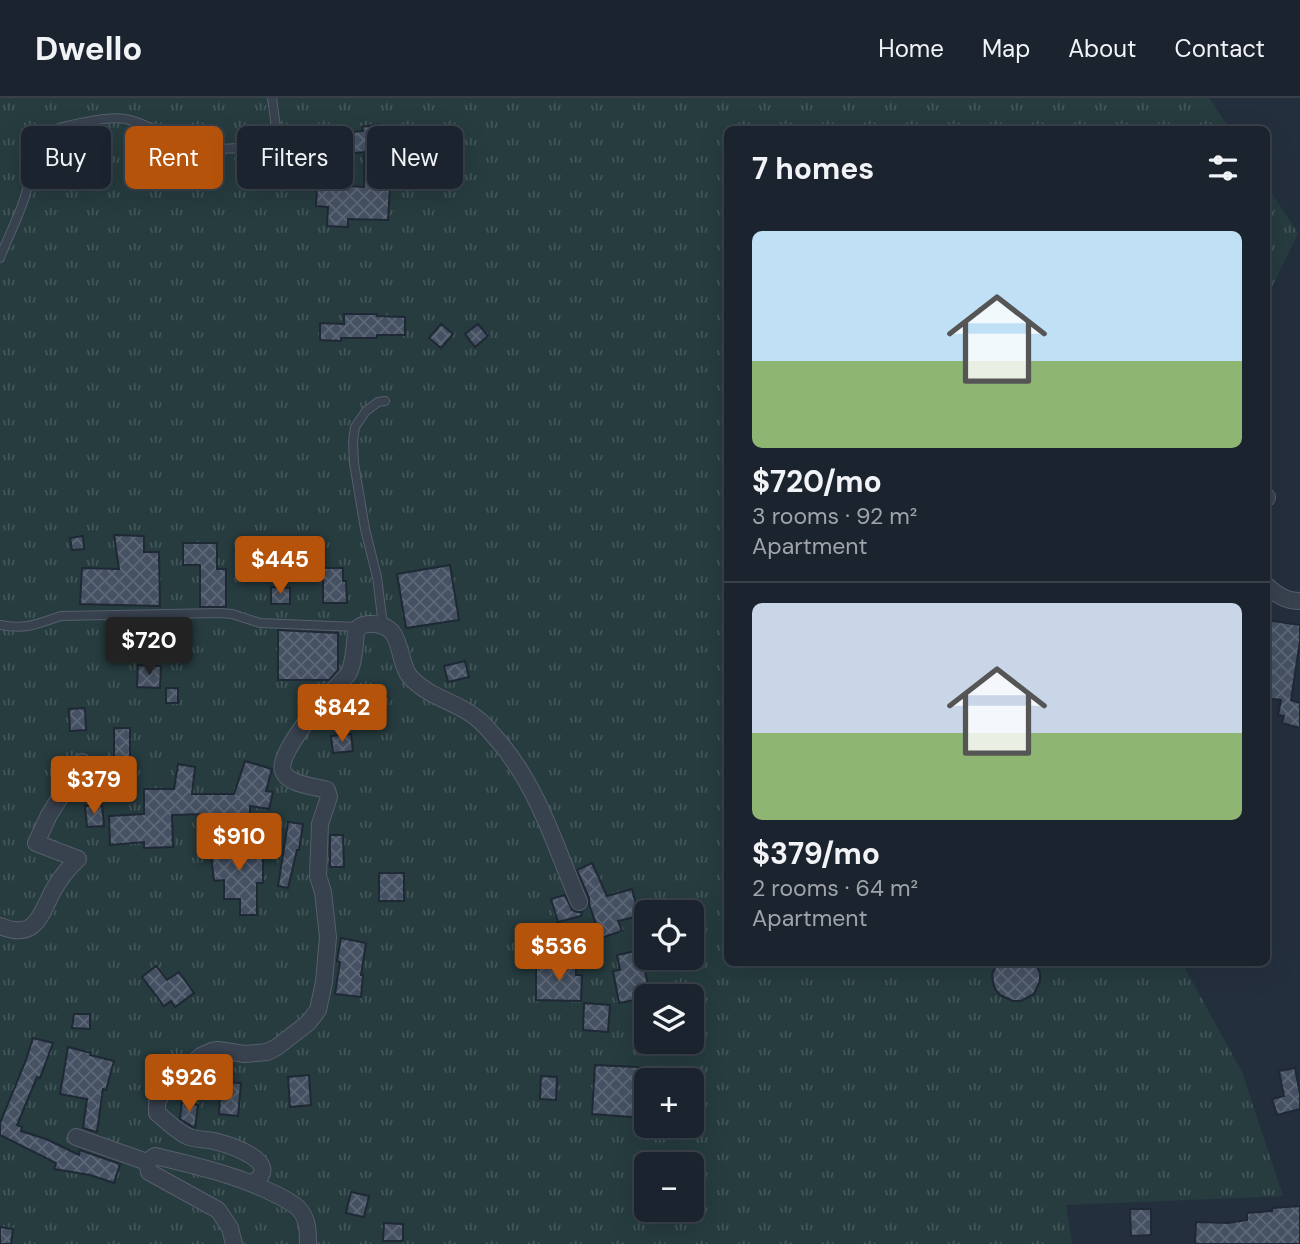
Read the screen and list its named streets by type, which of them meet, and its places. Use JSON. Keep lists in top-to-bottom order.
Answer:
{
  "page": {
    "header": "Dwello",
    "nav": [
      "Home",
      "Map",
      "About",
      "Contact"
    ],
    "chip": [
      "Buy",
      "Rent",
      "Filters",
      "New"
    ],
    "heading": "7 homes",
    "list": [
      {
        "name": "$720/mo",
        "note": "3 rooms · 92 m² · Apartment"
      },
      {
        "name": "$379/mo",
        "note": "2 rooms · 64 m² · Apartment"
      }
    ],
    "price": [
      "$445",
      "$720",
      "$842",
      "$379",
      "$910",
      "$536",
      "$926"
    ],
    "map_buttons": ["+", "−"]
  }
}
